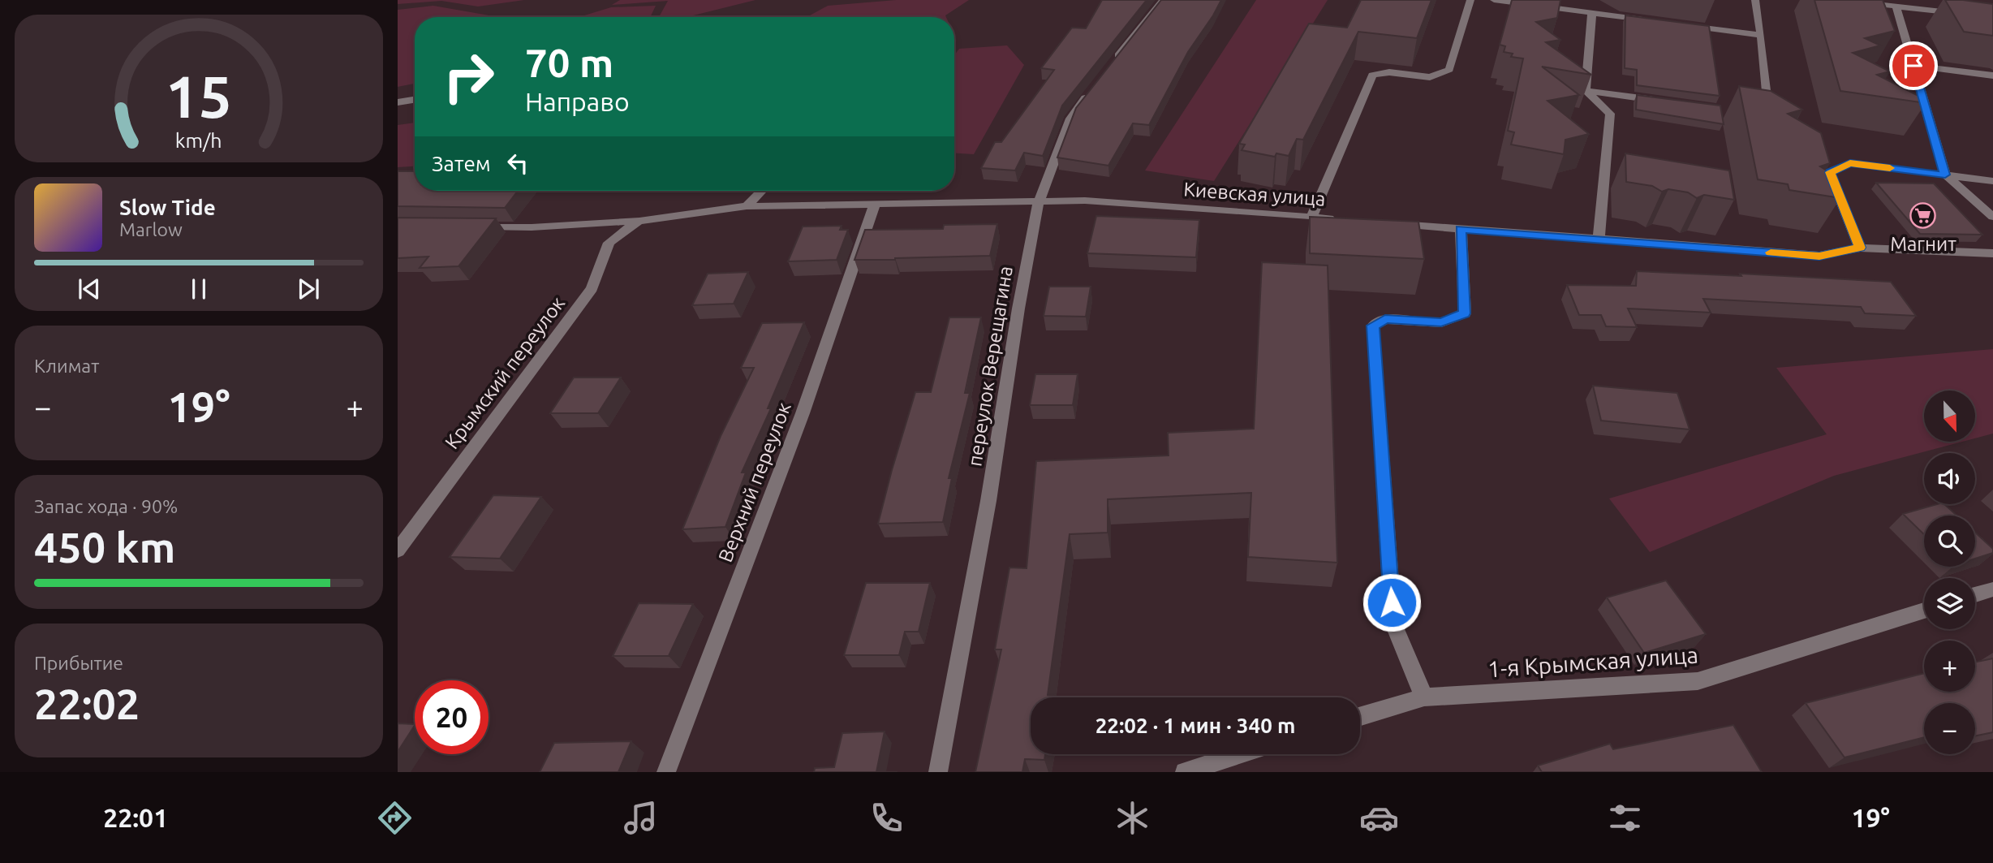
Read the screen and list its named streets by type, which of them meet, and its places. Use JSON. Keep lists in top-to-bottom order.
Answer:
{
  "streets": {
    "street": [
      "Киевская улица",
      "переулок Верещагина",
      "Крымский переулок",
      "Верхний переулок",
      "1-я Крымская улица"
    ]
  },
  "crossings": [
    ["Киевская улица", "переулок Верещагина"],
    ["Киевская улица", "Крымский переулок"],
    ["Киевская улица", "Верхний переулок"]
  ],
  "places": {
    "supermarket": ["Магнит"]
  },
  "north": "bottom",
  "page": {
    "turn": ["70 m", "Направо"],
    "then": "Затем",
    "song": ["Slow Tide", "Marlow"],
    "tile": [
      "Климат",
      ["Запас хода · 90%", "450 km"],
      ["Прибытие", "22:02"]
    ],
    "heat": ["−", "19°", "+"],
    "map_buttons": ["+", "−"],
    "limit": "20",
    "trip": "22:02 · 1 мин · 340 m",
    "tabs": ["22:01", "19°"],
    "gauge": ["15", "km/h"]
  }
}
